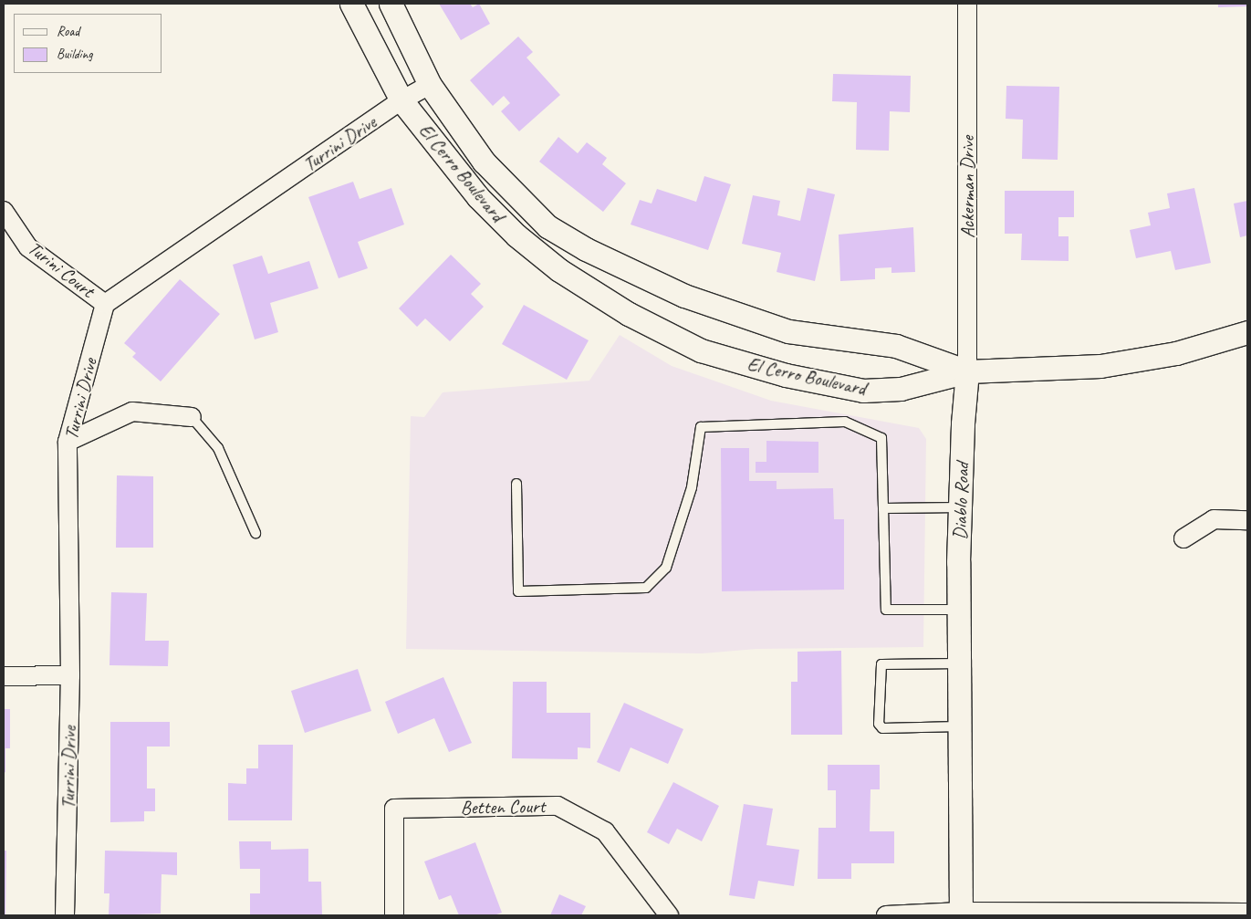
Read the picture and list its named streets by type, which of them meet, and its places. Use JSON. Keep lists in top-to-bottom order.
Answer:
{
  "streets": {
    "street": [
      "Turrini Drive",
      "El Cerro Boulevard",
      "Ackerman Drive",
      "Turini Court",
      "Diablo Road",
      "Betten Court"
    ]
  },
  "crossings": [
    ["Turrini Drive", "El Cerro Boulevard"],
    ["Turrini Drive", "Turini Court"],
    ["El Cerro Boulevard", "Ackerman Drive"],
    ["El Cerro Boulevard", "Diablo Road"],
    ["Ackerman Drive", "Diablo Road"]
  ],
  "legend": ["Road", "Building"]
}
